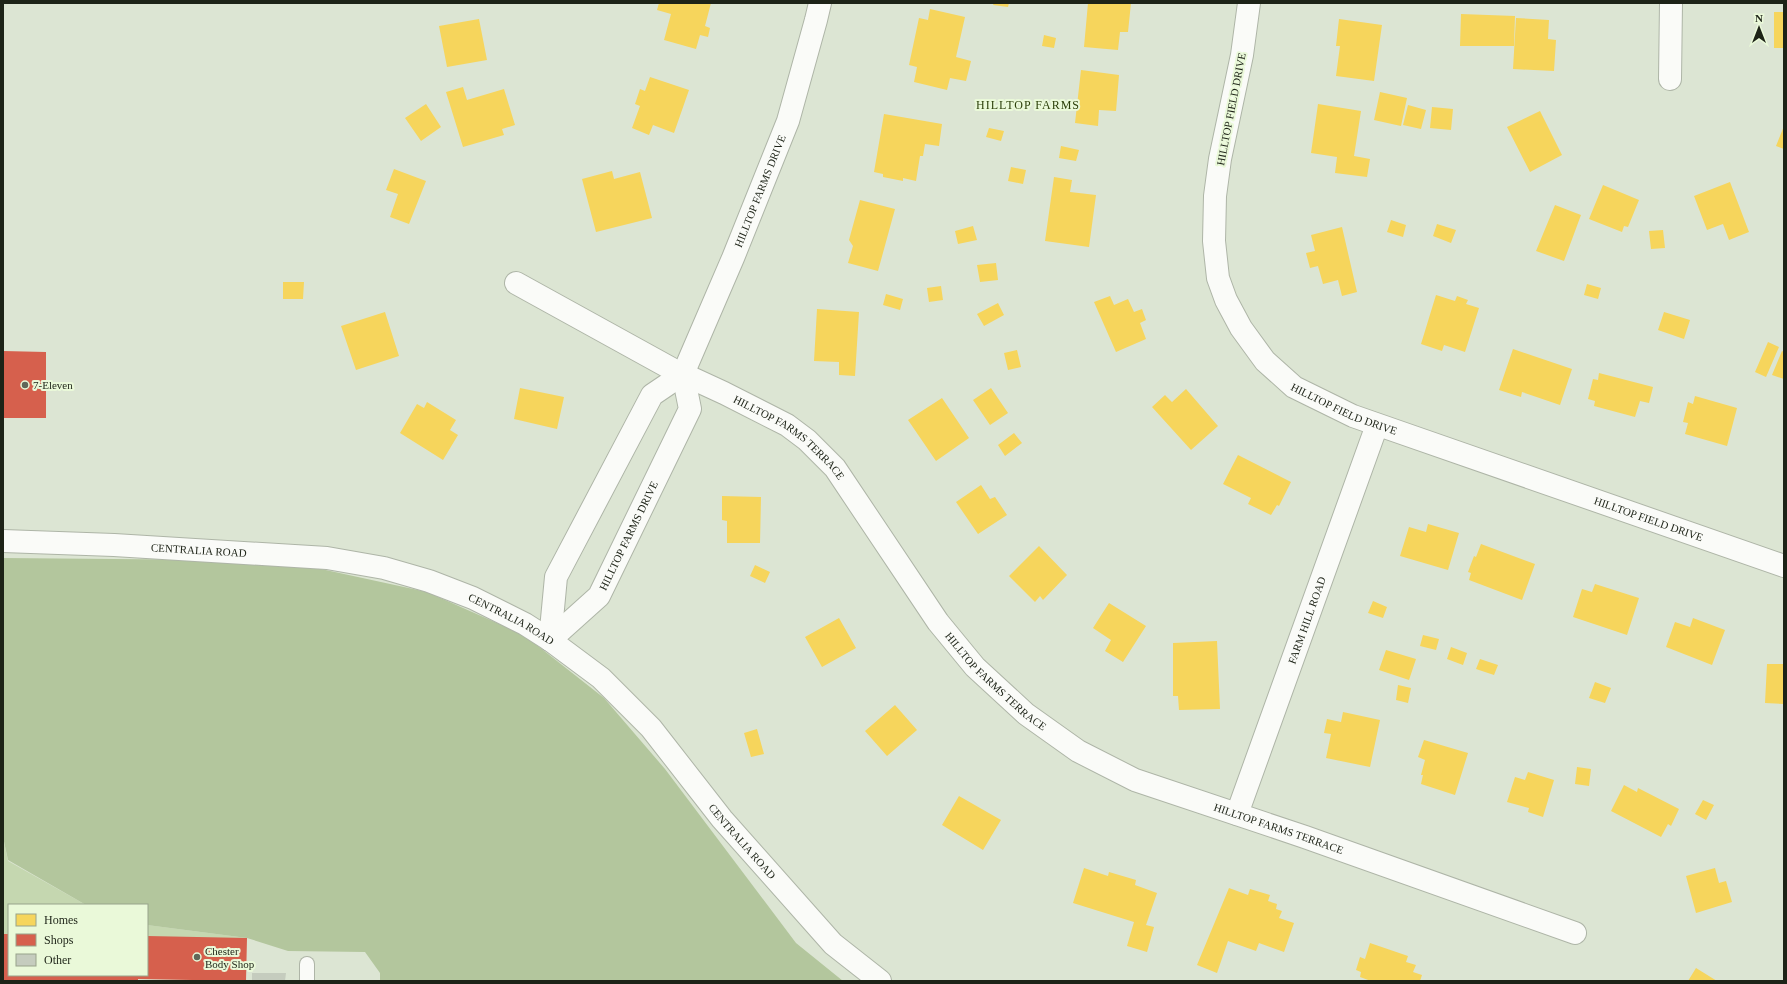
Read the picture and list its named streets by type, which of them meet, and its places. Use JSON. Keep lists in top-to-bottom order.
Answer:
{
  "streets": {
    "street": [
      "HILLTOP FIELD DRIVE",
      "HILLTOP FARMS DRIVE",
      "HILLTOP FARMS TERRACE",
      "CENTRALIA ROAD",
      "FARM HILL ROAD"
    ]
  },
  "crossings": [
    ["HILLTOP FIELD DRIVE", "FARM HILL ROAD"],
    ["HILLTOP FARMS DRIVE", "HILLTOP FARMS TERRACE"],
    ["HILLTOP FARMS DRIVE", "CENTRALIA ROAD"],
    ["HILLTOP FARMS TERRACE", "FARM HILL ROAD"]
  ],
  "districts": ["HILLTOP FARMS"],
  "places": ["7-Eleven", "Chester Body Shop"],
  "legend": ["Homes", "Shops", "Other"],
  "north": "top"
}
